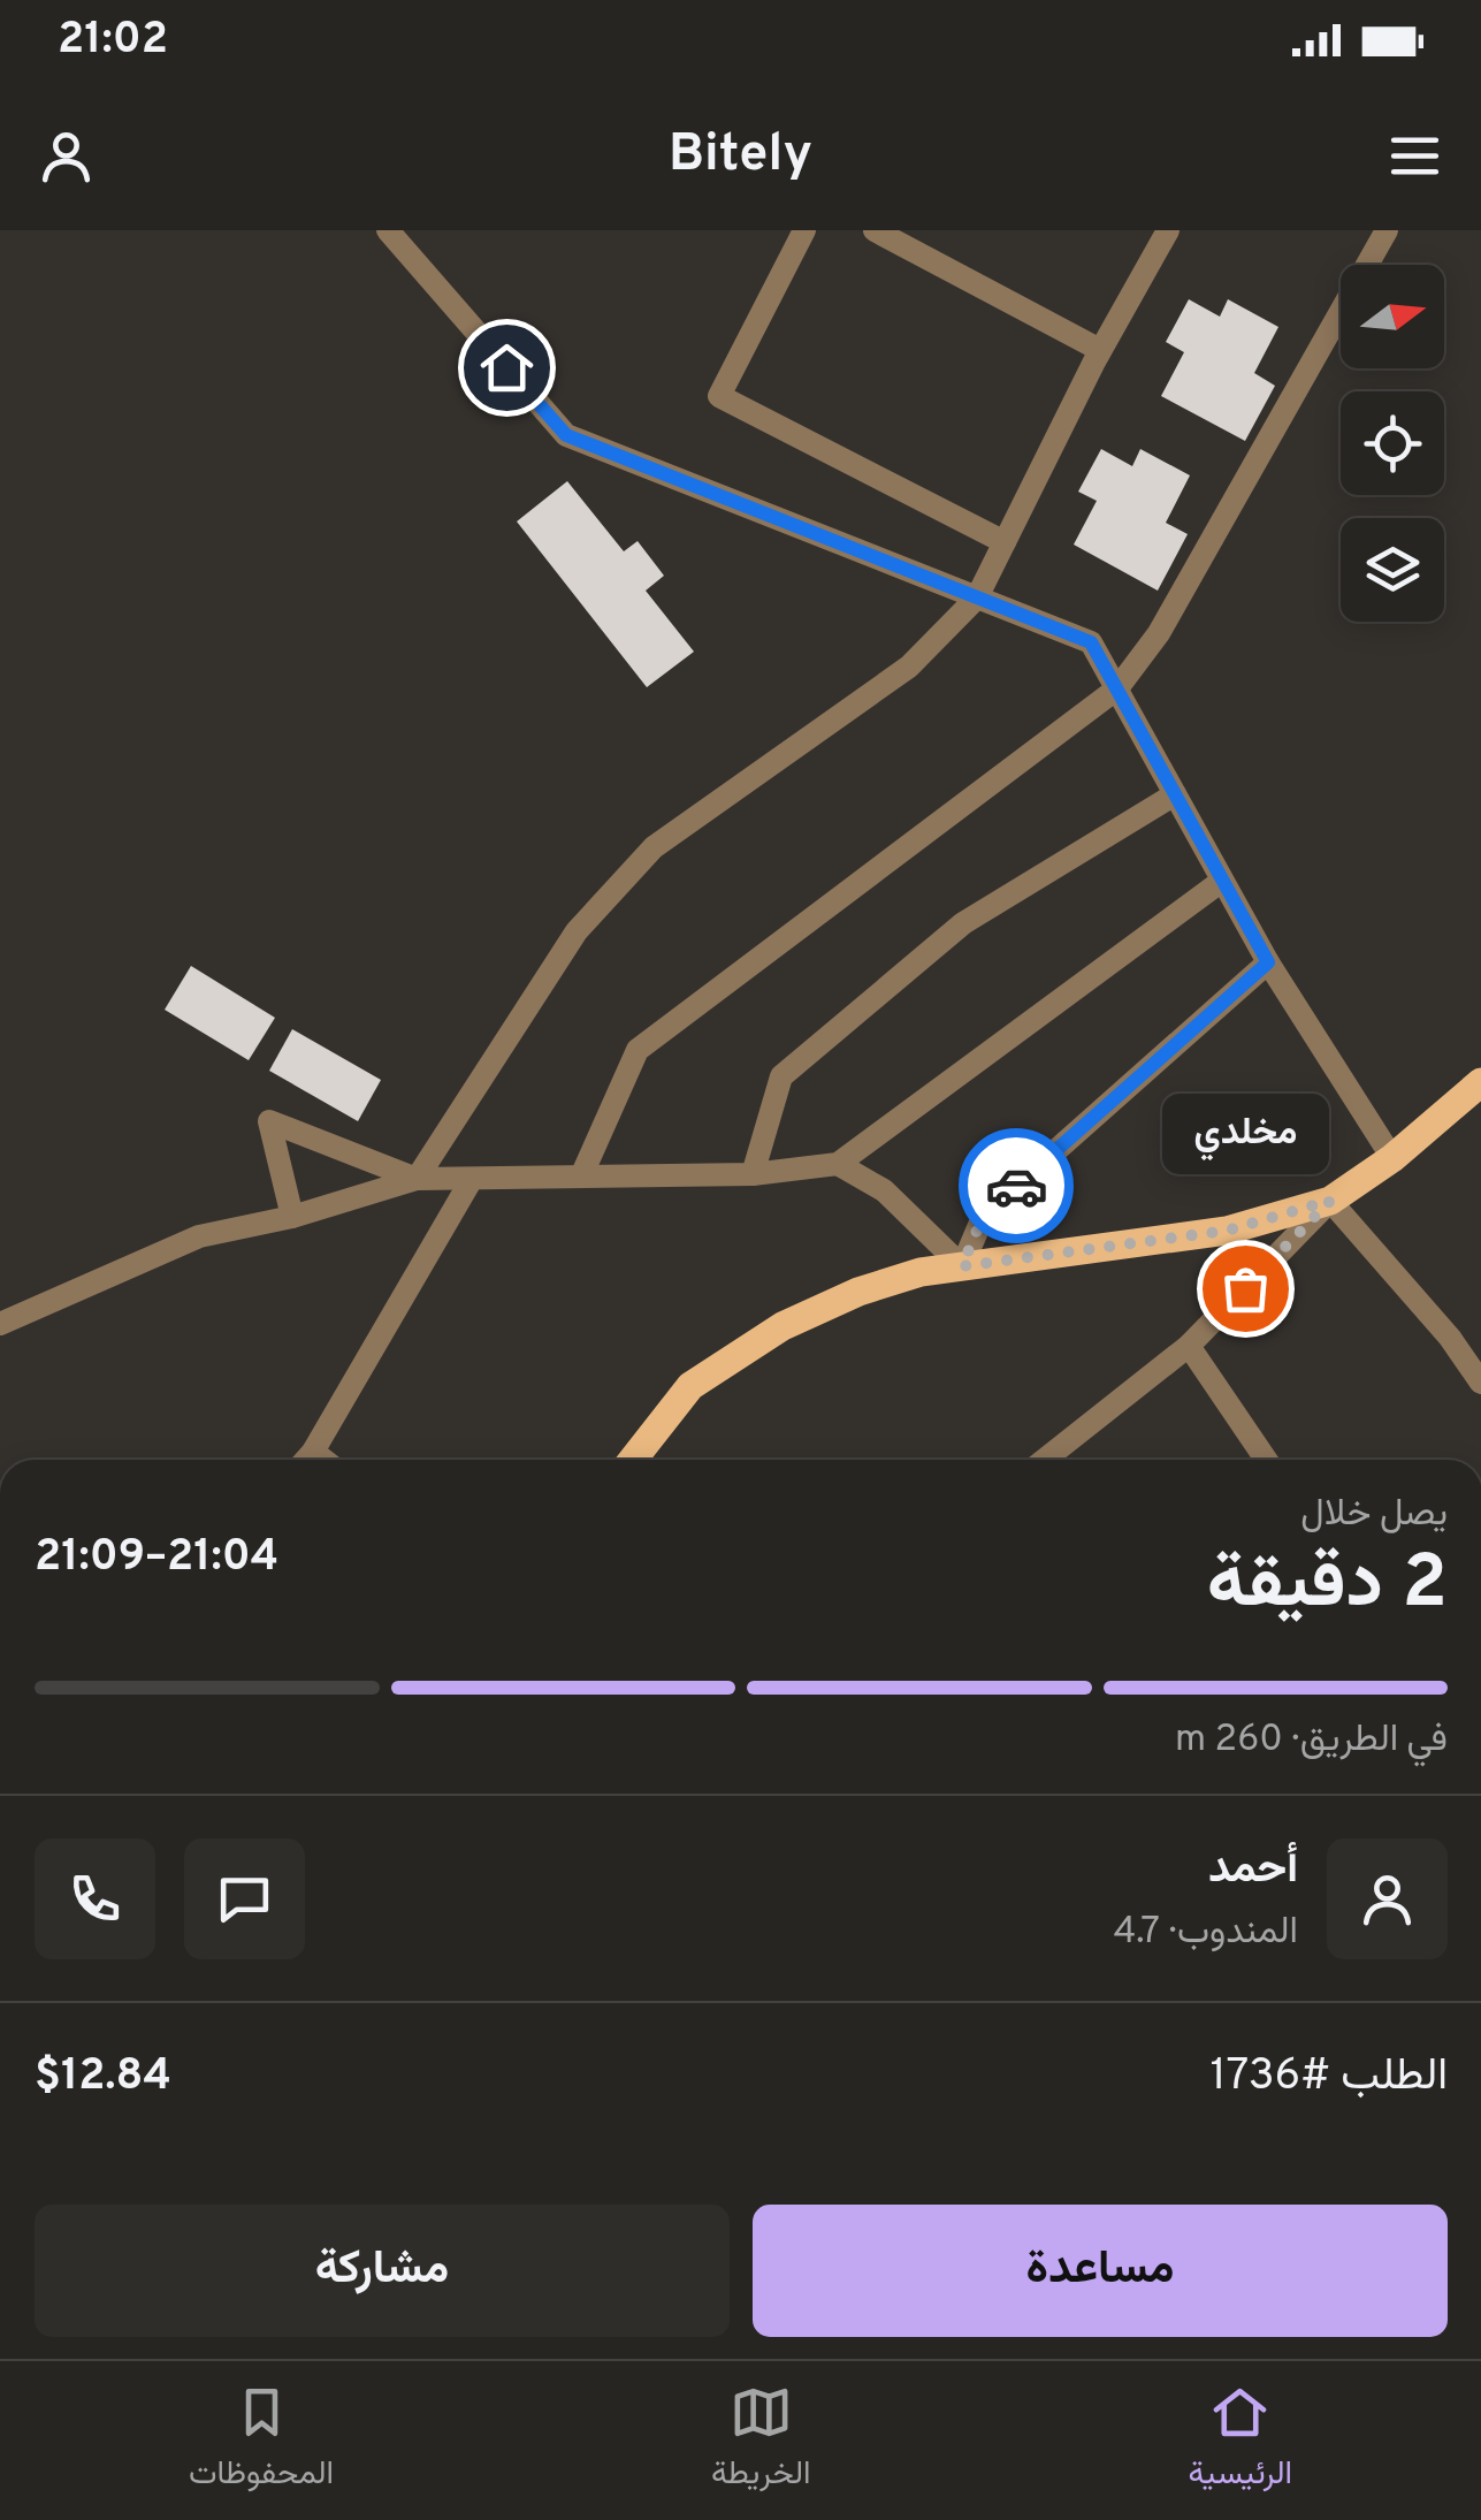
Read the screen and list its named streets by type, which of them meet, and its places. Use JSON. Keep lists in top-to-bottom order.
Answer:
{
  "places": ["مخلدي"],
  "north": "right",
  "page": {
    "status": "21:02",
    "header": "Bitely",
    "bubble": "مخلدي",
    "heading": ["2 دقيقة", "يصل خلال", "21:04–21:09"],
    "panel": [
      "أحمد",
      "المندوب · 4.7",
      "الطلب #1736",
      "$12.84"
    ],
    "bar": "في الطريق · 260 m",
    "buttons": ["مساعدة", "مشاركة"],
    "tabs": ["الرئيسية", "الخريطة", "المحفوظات"]
  }
}
